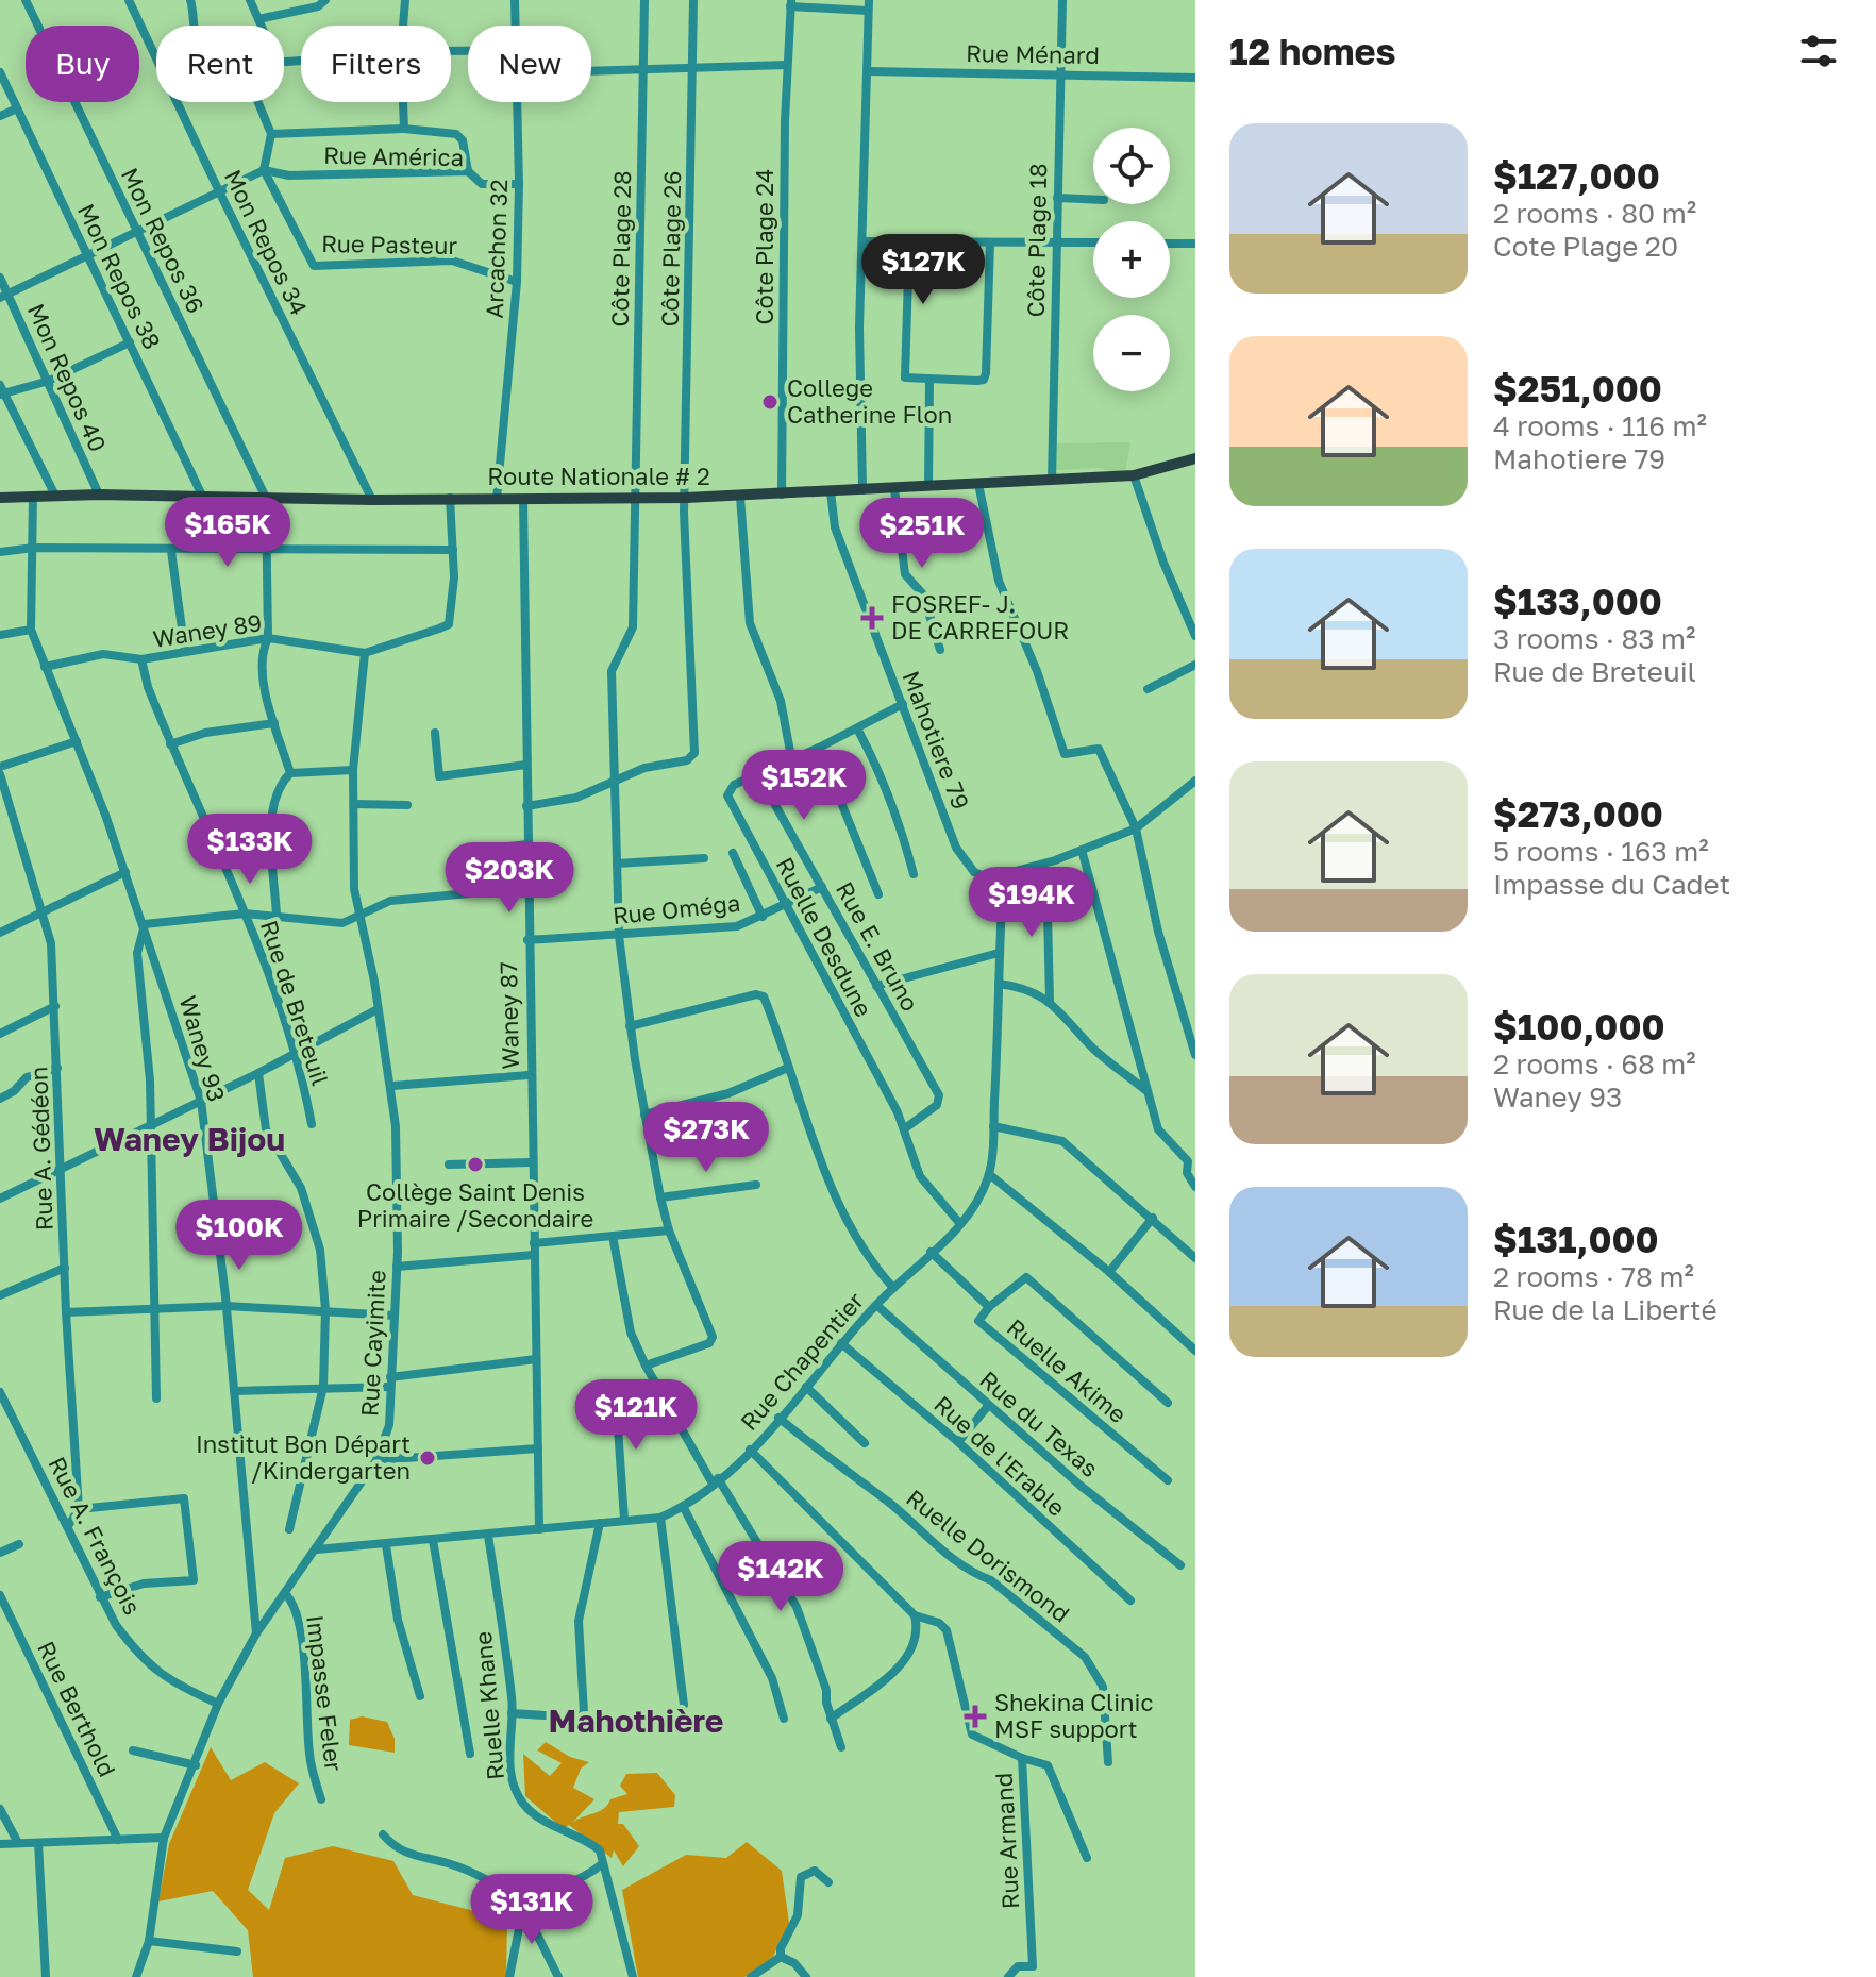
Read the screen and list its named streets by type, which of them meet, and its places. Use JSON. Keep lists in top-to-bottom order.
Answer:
{
  "streets": {
    "main road": ["Route Nationale # 2"],
    "street": [
      "Rue Ménard",
      "Rue América",
      "Mon Repos 36",
      "Côte Plage 18",
      "Mon Repos 34",
      "Rue Pasteur",
      "Côte Plage 24",
      "Arcachon 32",
      "Côte Plage 28",
      "Côte Plage 26",
      "Mon Repos 38",
      "Mon Repos 40",
      "Waney 89",
      "Mahotiere 79",
      "Rue Oméga",
      "Ruelle Desdune",
      "Rue E. Bruno",
      "Rue de Breteuil",
      "Waney 87",
      "Waney 93",
      "Rue A. Gédéon",
      "Rue Cayimite",
      "Rue Chapentier",
      "Ruelle Akime",
      "Rue du Texas",
      "Rue de l'Erable",
      "Rue A. François",
      "Ruelle Dorismond",
      "Impasse Feler",
      "Ruelle Khane",
      "Rue Berthold",
      "Rue Armand"
    ]
  },
  "crossings": [
    ["Rue Ménard", "Côte Plage 18"],
    ["Rue América", "Rue Pasteur"],
    ["Rue América", "Arcachon 32"],
    ["Mon Repos 36", "Route Nationale # 2"],
    ["Côte Plage 18", "Route Nationale # 2"],
    ["Mon Repos 34", "Route Nationale # 2"],
    ["Rue Pasteur", "Arcachon 32"],
    ["Côte Plage 24", "Route Nationale # 2"],
    ["Arcachon 32", "Route Nationale # 2"],
    ["Côte Plage 28", "Côte Plage 26"],
    ["Côte Plage 28", "Route Nationale # 2"],
    ["Côte Plage 28", "Rue Oméga"],
    ["Côte Plage 26", "Route Nationale # 2"],
    ["Mon Repos 38", "Route Nationale # 2"],
    ["Mon Repos 40", "Route Nationale # 2"],
    ["Route Nationale # 2", "Waney 89"],
    ["Route Nationale # 2", "Mahotiere 79"],
    ["Route Nationale # 2", "Waney 87"],
    ["Route Nationale # 2", "Waney 93"],
    ["Waney 89", "Rue de Breteuil"],
    ["Waney 89", "Waney 93"],
    ["Waney 89", "Rue Cayimite"],
    ["Mahotiere 79", "Ruelle Desdune"],
    ["Mahotiere 79", "Rue Chapentier"],
    ["Rue Oméga", "Ruelle Desdune"],
    ["Rue Oméga", "Rue E. Bruno"],
    ["Rue Oméga", "Waney 87"],
    ["Ruelle Desdune", "Rue E. Bruno"],
    ["Ruelle Desdune", "Rue Chapentier"],
    ["Waney 87", "Rue Chapentier"],
    ["Waney 93", "Rue Cayimite"],
    ["Rue Cayimite", "Rue Chapentier"],
    ["Rue Cayimite", "Rue A. François"],
    ["Rue Cayimite", "Impasse Feler"],
    ["Rue Chapentier", "Ruelle Akime"],
    ["Rue Chapentier", "Rue du Texas"],
    ["Rue Chapentier", "Rue de l'Erable"],
    ["Rue Chapentier", "Ruelle Dorismond"],
    ["Rue Chapentier", "Ruelle Khane"],
    ["Rue Chapentier", "Rue Armand"]
  ],
  "districts": ["Waney Bijou", "Mahothière"],
  "places": {
    "other": ["College Catherine Flon", "Collège Saint Denis Primaire /Secondaire", "Institut Bon Départ /Kindergarten"],
    "health": ["FOSREF- J. DE CARREFOUR", "Shekina Clinic MSF support"]
  },
  "page": {
    "heading": "12 homes",
    "chip": [
      "Buy",
      "Rent",
      "Filters",
      "New"
    ],
    "list": [
      {
        "name": "$127,000",
        "note": "2 rooms · 80 m² · Cote Plage 20"
      },
      {
        "name": "$251,000",
        "note": "4 rooms · 116 m² · Mahotiere 79"
      },
      {
        "name": "$133,000",
        "note": "3 rooms · 83 m² · Rue de Breteuil"
      },
      {
        "name": "$273,000",
        "note": "5 rooms · 163 m² · Impasse du Cadet"
      },
      {
        "name": "$100,000",
        "note": "2 rooms · 68 m² · Waney 93"
      },
      {
        "name": "$131,000",
        "note": "2 rooms · 78 m² · Rue de la Liberté"
      }
    ],
    "map_buttons": ["+", "−"],
    "price": [
      "$127K",
      "$165K",
      "$251K",
      "$152K",
      "$133K",
      "$203K",
      "$194K",
      "$273K",
      "$100K",
      "$121K",
      "$142K",
      "$131K"
    ]
  }
}
